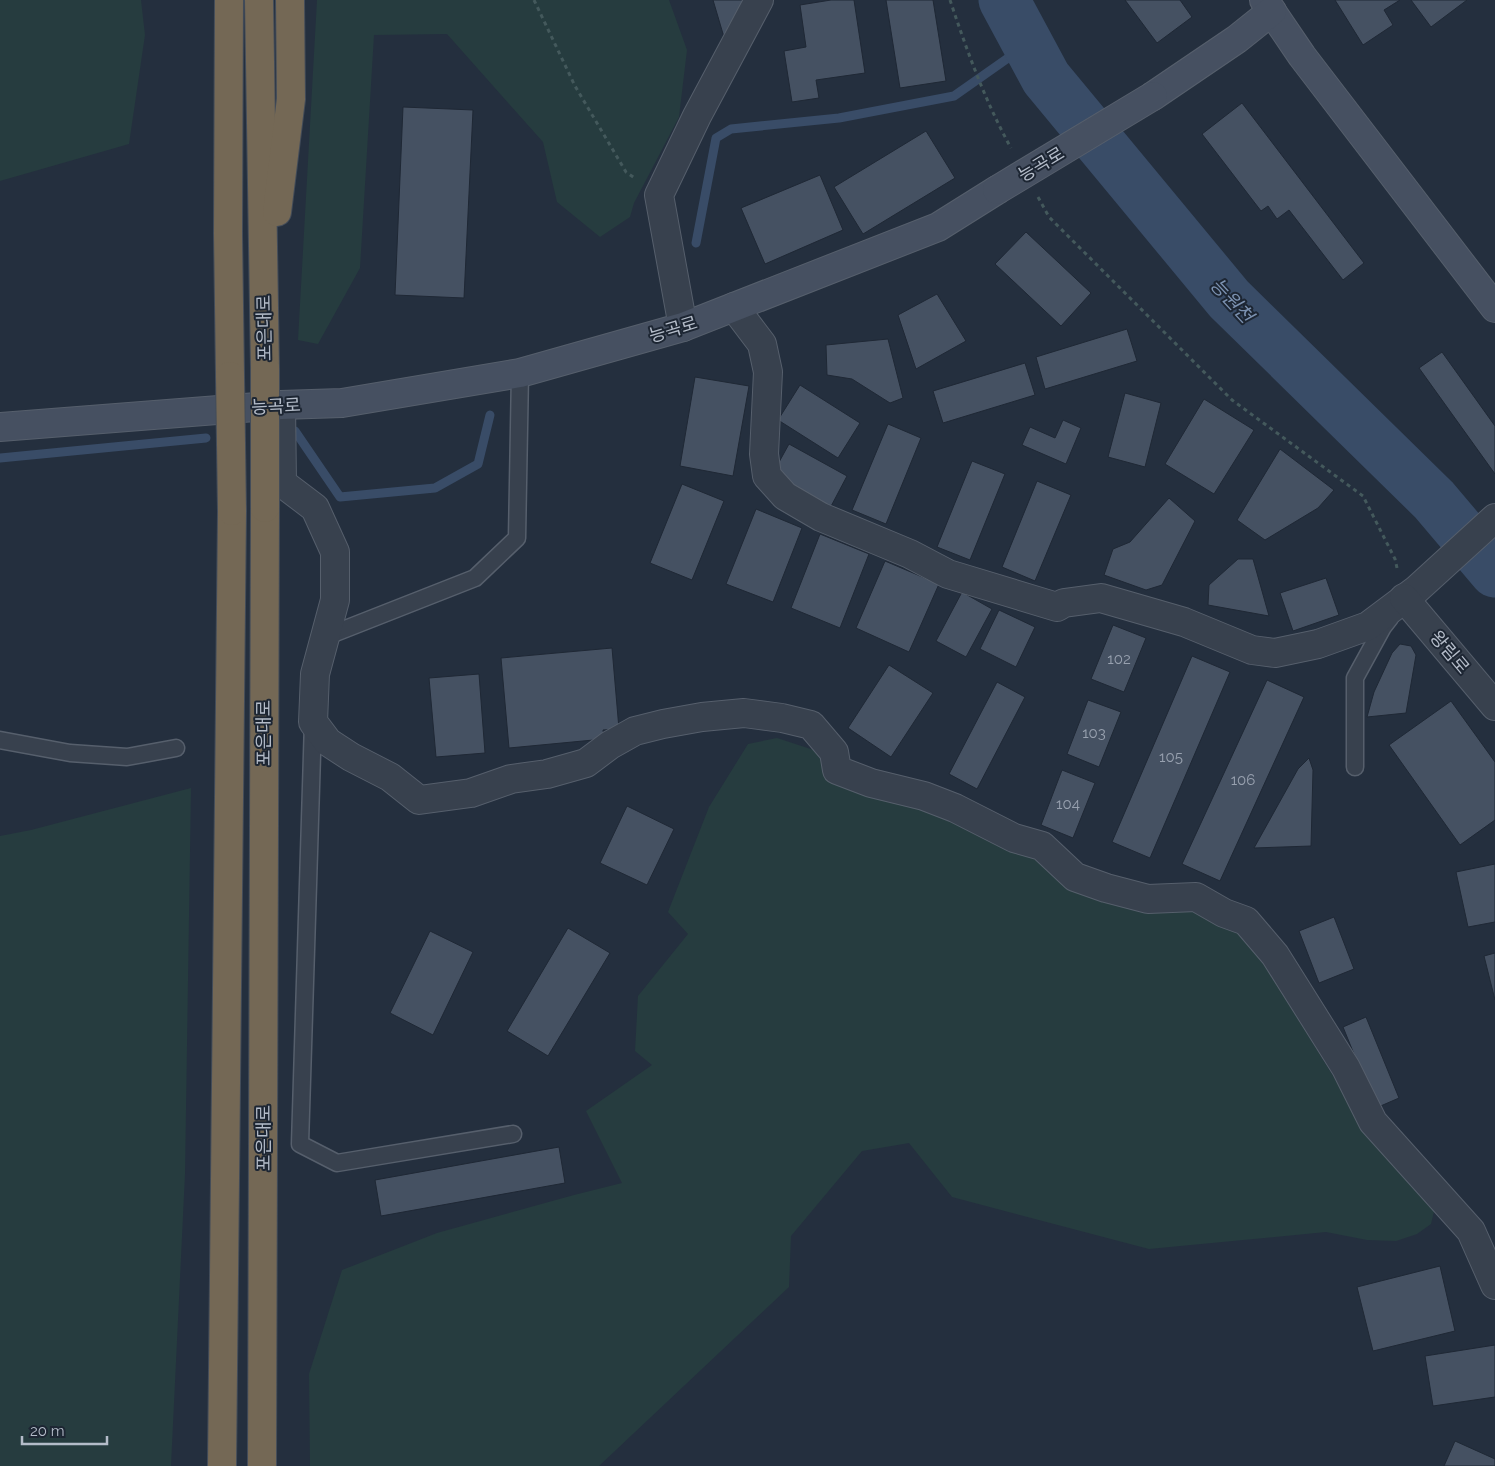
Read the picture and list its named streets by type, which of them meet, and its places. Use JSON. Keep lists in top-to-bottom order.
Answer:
{
  "streets": {
    "highway": ["포은대로"],
    "street": ["능곡로", "왕림로"]
  },
  "water": ["능원천"],
  "house_numbers": [
    "102",
    "103",
    "105",
    "106",
    "104"
  ],
  "scale_bar": "20 m"
}
